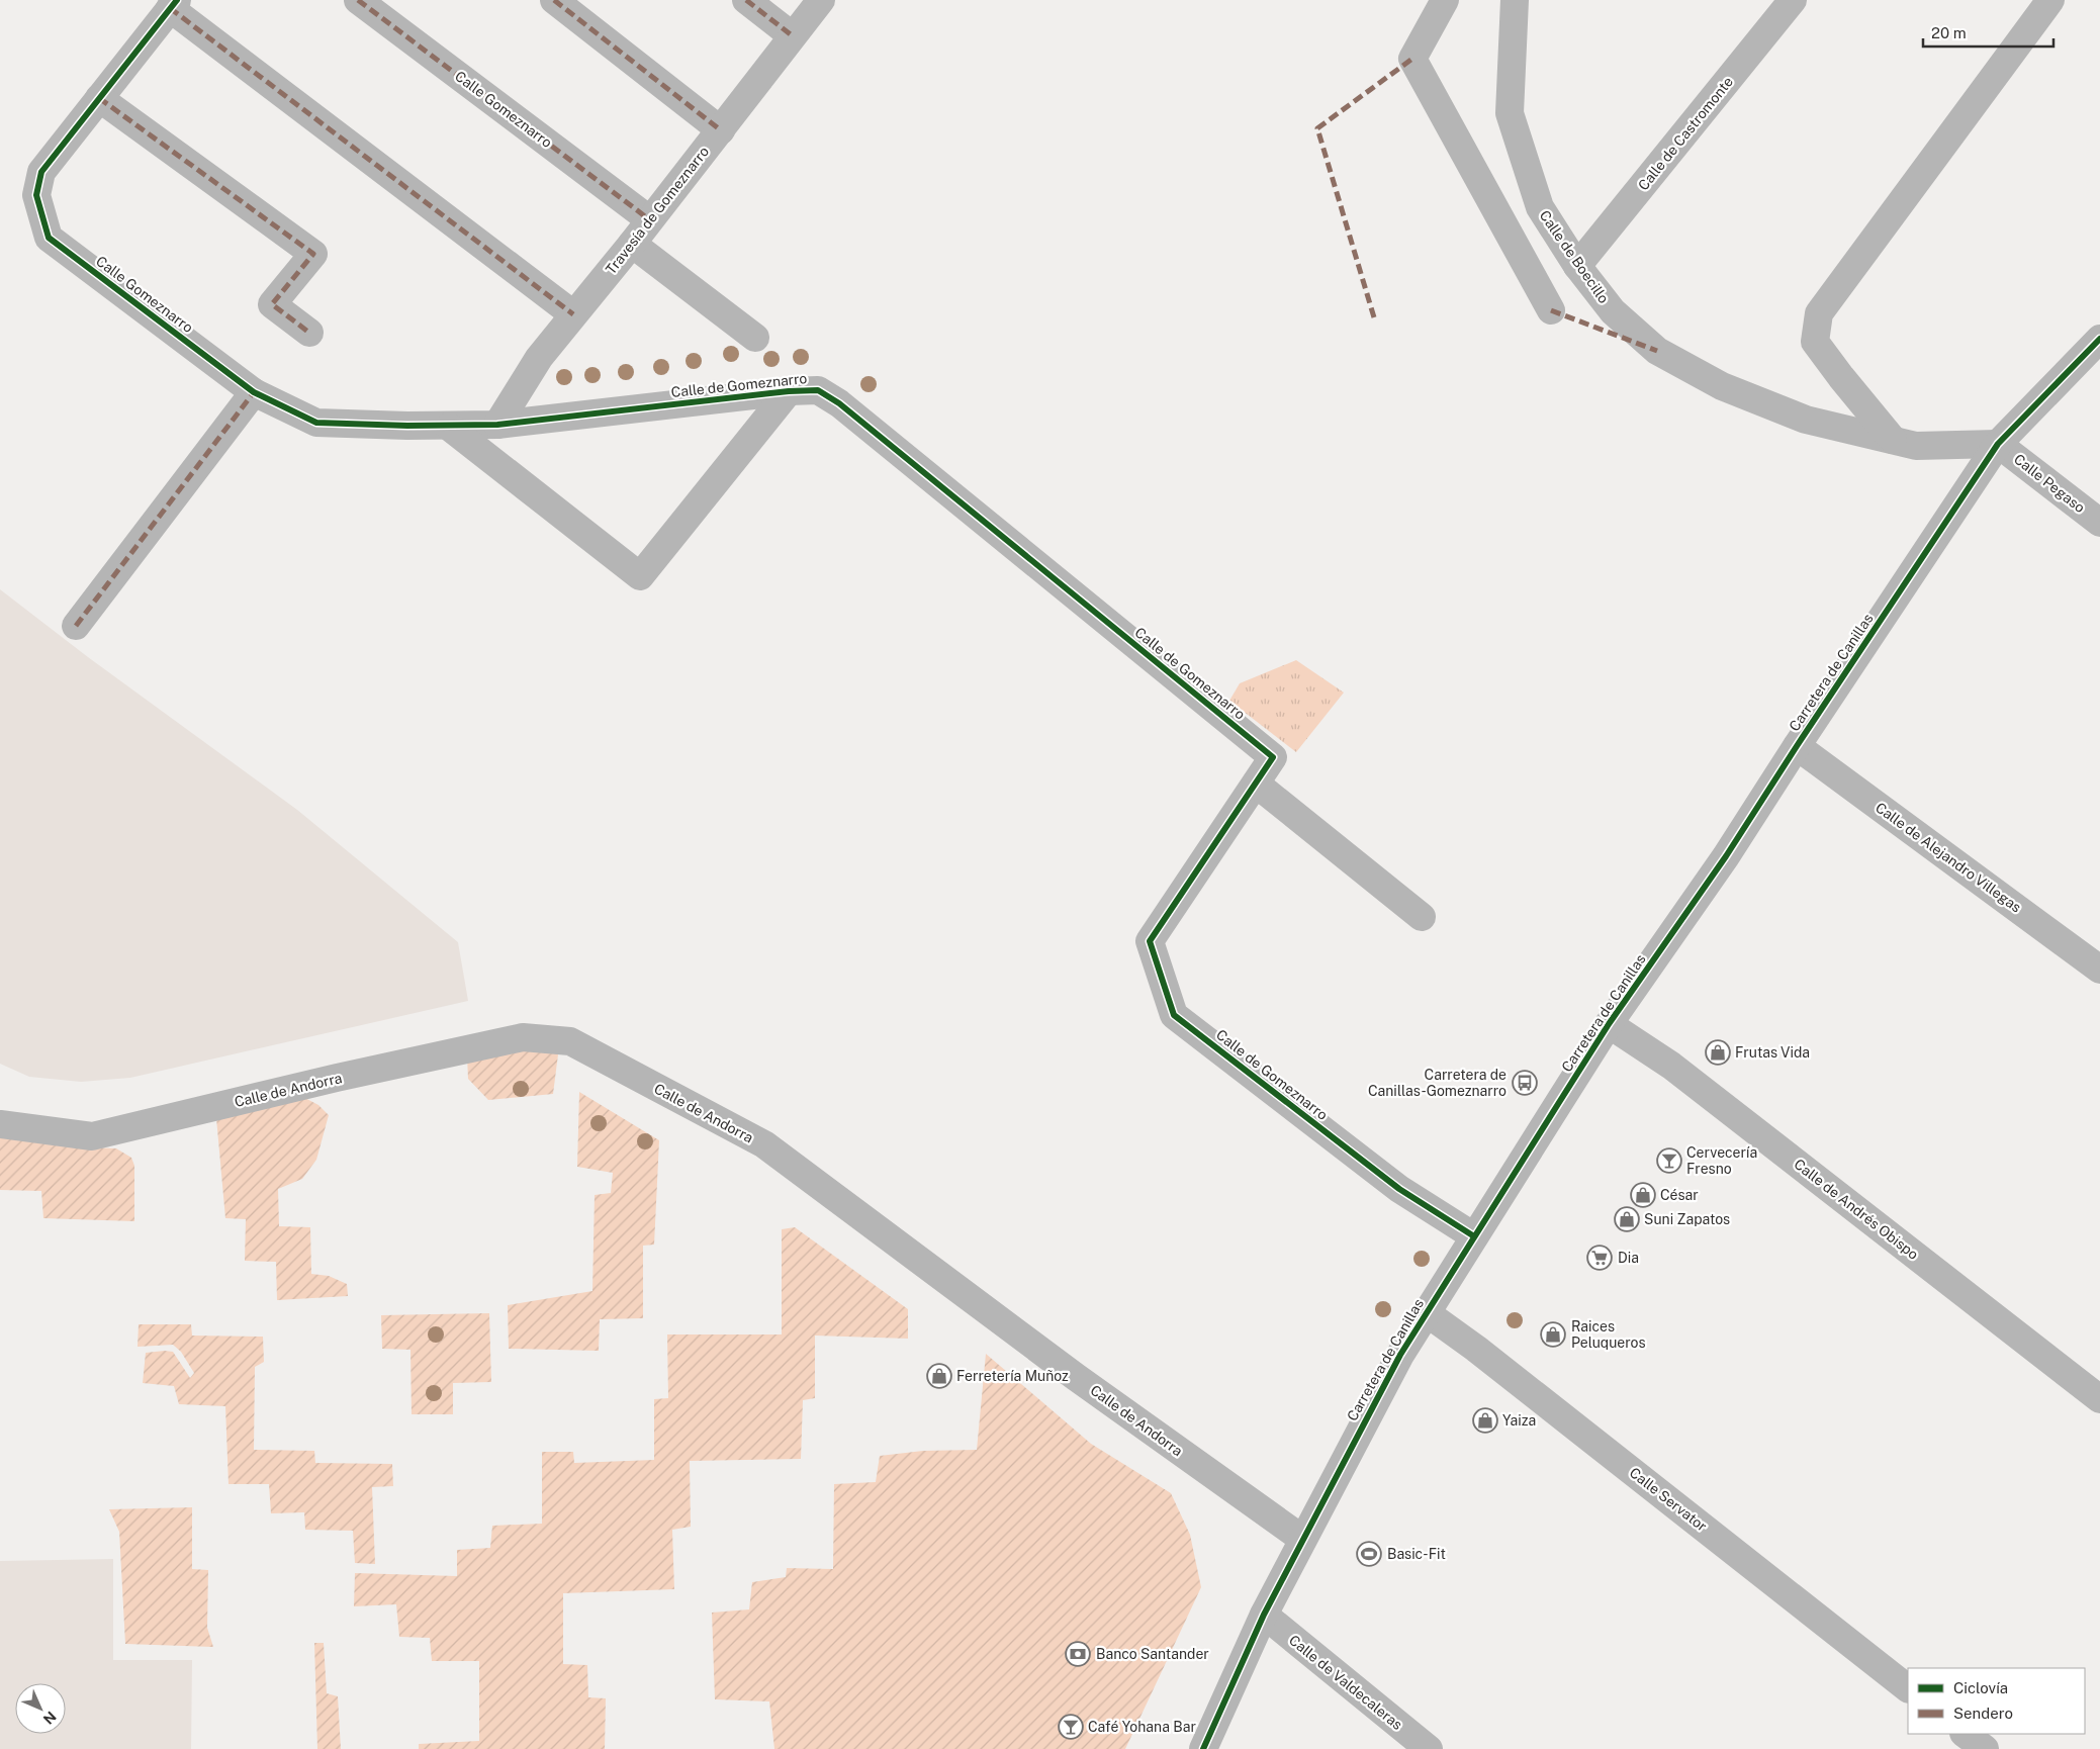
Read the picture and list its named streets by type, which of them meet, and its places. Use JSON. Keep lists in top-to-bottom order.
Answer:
{
  "streets": {
    "street": [
      "Calle Gomeznarro",
      "Calle de Castromonte",
      "Travesía de Gomeznarro",
      "Calle de Boecillo",
      "Calle de Gomeznarro",
      "Calle Pegaso",
      "Carretera de Canillas",
      "Calle de Alejandro Villegas",
      "Calle de Andorra",
      "Calle de Andrés Obispo",
      "Calle Servator",
      "Calle de Valdecaleras"
    ]
  },
  "crossings": [
    ["Calle Gomeznarro", "Travesía de Gomeznarro"],
    ["Calle Gomeznarro", "Calle de Gomeznarro"],
    ["Calle de Castromonte", "Calle de Boecillo"],
    ["Travesía de Gomeznarro", "Calle de Gomeznarro"],
    ["Calle de Boecillo", "Calle Pegaso"],
    ["Calle de Boecillo", "Carretera de Canillas"],
    ["Calle de Gomeznarro", "Carretera de Canillas"],
    ["Calle Pegaso", "Carretera de Canillas"],
    ["Carretera de Canillas", "Calle de Alejandro Villegas"],
    ["Carretera de Canillas", "Calle de Andorra"],
    ["Carretera de Canillas", "Calle de Andrés Obispo"],
    ["Carretera de Canillas", "Calle Servator"],
    ["Carretera de Canillas", "Calle de Valdecaleras"]
  ],
  "places": {
    "shop": [
      "Frutas Vida",
      "César",
      "Suni Zapatos",
      "Raices Peluqueros",
      "Ferretería Muñoz",
      "Yaiza"
    ],
    "bus stop": ["Carretera de Canillas-Gomeznarro"],
    "bar": ["Cervecería Fresno", "Café Yohana Bar"],
    "supermarket": ["Dia"],
    "sports": ["Basic-Fit"],
    "bank": ["Banco Santander"]
  },
  "legend": ["Ciclovía", "Sendero"],
  "scale_bar": "20 m",
  "north": "bottom right"
}
